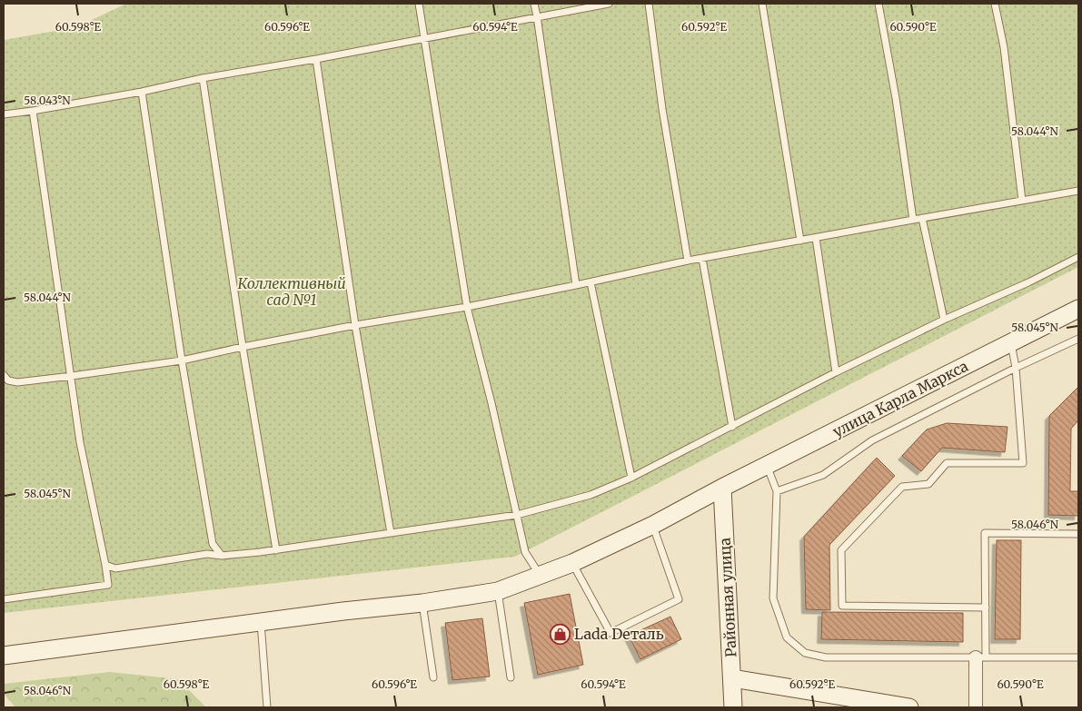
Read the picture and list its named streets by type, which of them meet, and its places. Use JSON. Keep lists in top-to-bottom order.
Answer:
{
  "streets": {
    "street": ["улица Карла Маркса", "Районная улица"]
  },
  "crossings": [
    ["улица Карла Маркса", "Районная улица"]
  ],
  "parks": ["Коллективный сад №1"],
  "places": {
    "shop": ["Lada Dеталь"]
  },
  "coordinates": [
    "60.598°E",
    "60.596°E",
    "60.594°E",
    "60.592°E",
    "60.590°E",
    "58.043°N",
    "58.044°N",
    "58.045°N",
    "58.046°N"
  ]
}
